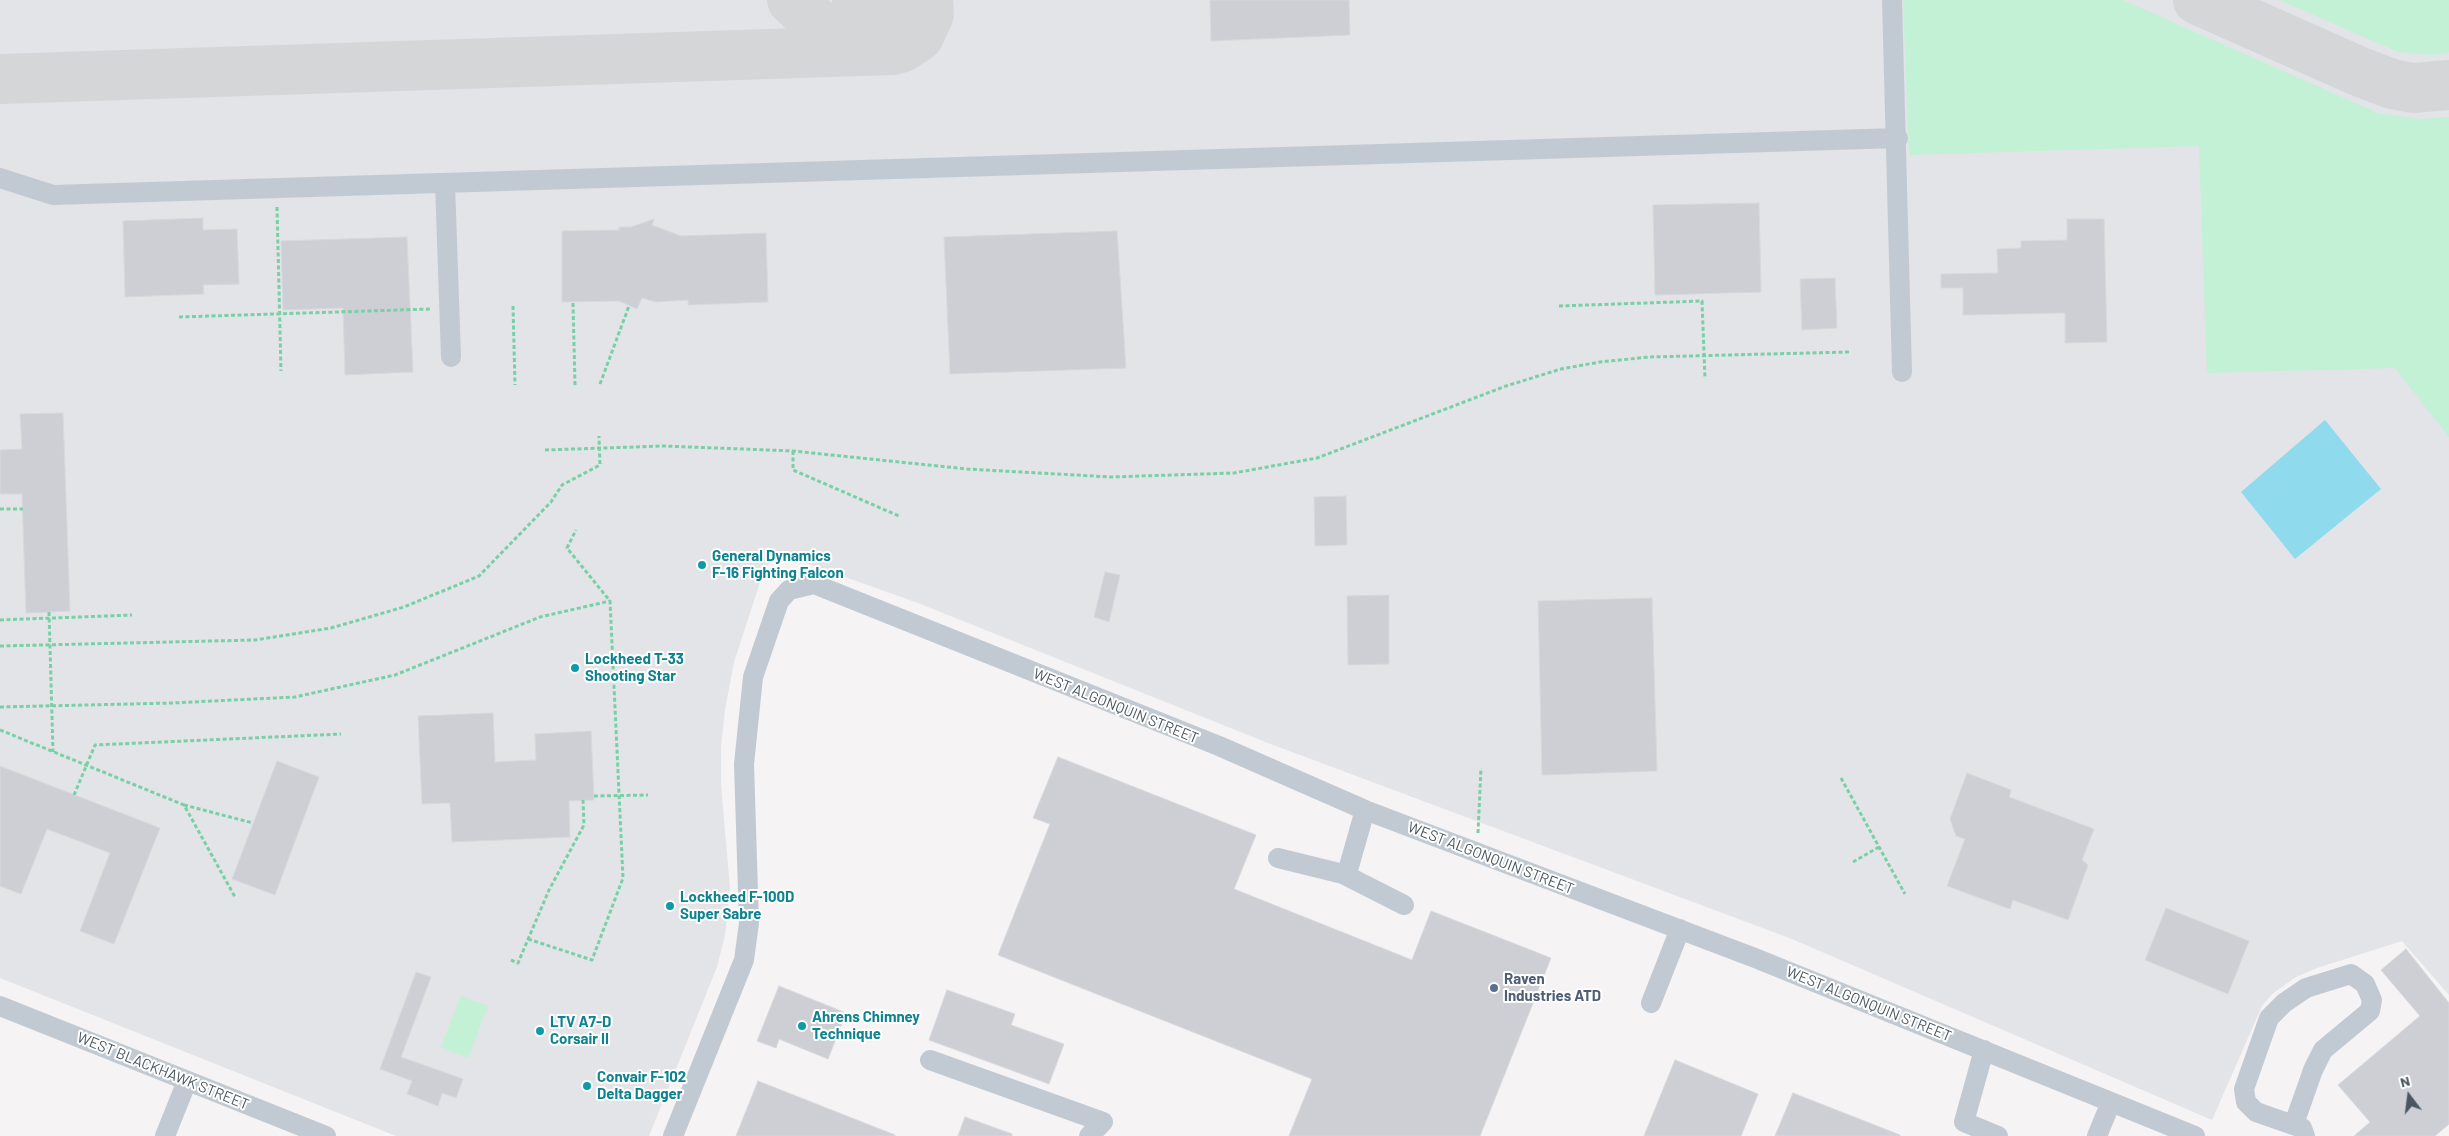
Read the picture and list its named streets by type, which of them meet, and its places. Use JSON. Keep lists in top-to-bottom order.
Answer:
{
  "streets": {
    "street": ["WEST ALGONQUIN STREET", "WEST BLACKHAWK STREET"]
  },
  "places": [
    "General Dynamics F-16 Fighting Falcon",
    "Lockheed T-33 Shooting Star",
    "Lockheed F-100D Super Sabre",
    "Raven Industries ATD",
    "Ahrens Chimney Technique",
    "LTV A7-D Corsair II",
    "Convair F-102 Delta Dagger"
  ],
  "north": "top"
}
